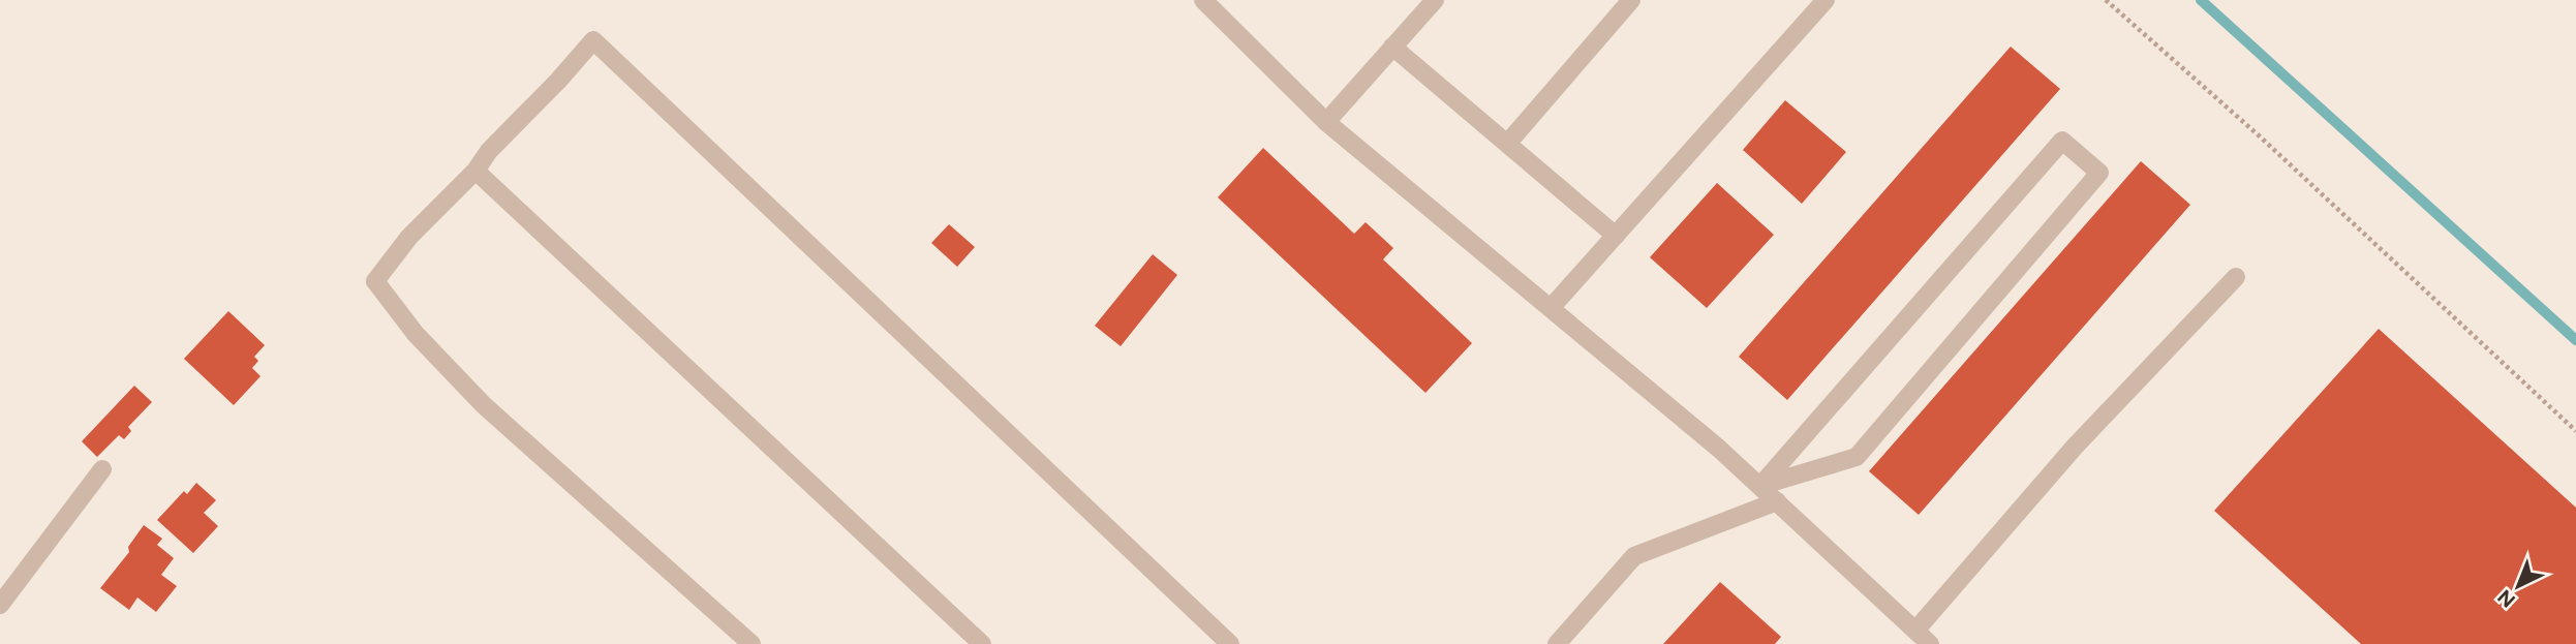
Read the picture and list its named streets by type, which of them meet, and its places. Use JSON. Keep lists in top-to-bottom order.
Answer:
{
  "north": "bottom left"
}
